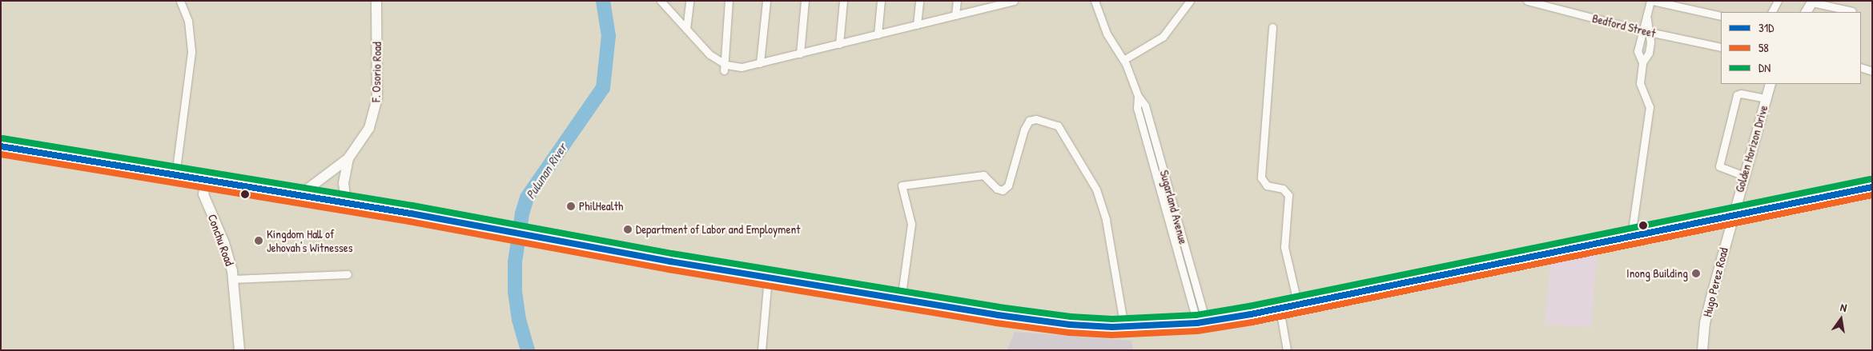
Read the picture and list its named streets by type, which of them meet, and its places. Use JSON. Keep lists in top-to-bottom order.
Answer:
{
  "streets": {
    "street": [
      "Bedford Street",
      "F. Osorio Road",
      "Golden Horizon Drive",
      "Sugarland Avenue",
      "Conchu Road",
      "Hugo Perez Road"
    ]
  },
  "crossings": [
    ["Golden Horizon Drive", "Hugo Perez Road"]
  ],
  "water": ["Pulunan River"],
  "places": [
    "PhilHealth",
    "Department of Labor and Employment",
    "Kingdom Hall of Jehovah's Witnesses",
    "Inong Building"
  ],
  "lines": ["transit line DN", "transit line 31D", "transit line 58"],
  "legend": ["31D", "58", "DN"],
  "north": "top"
}
